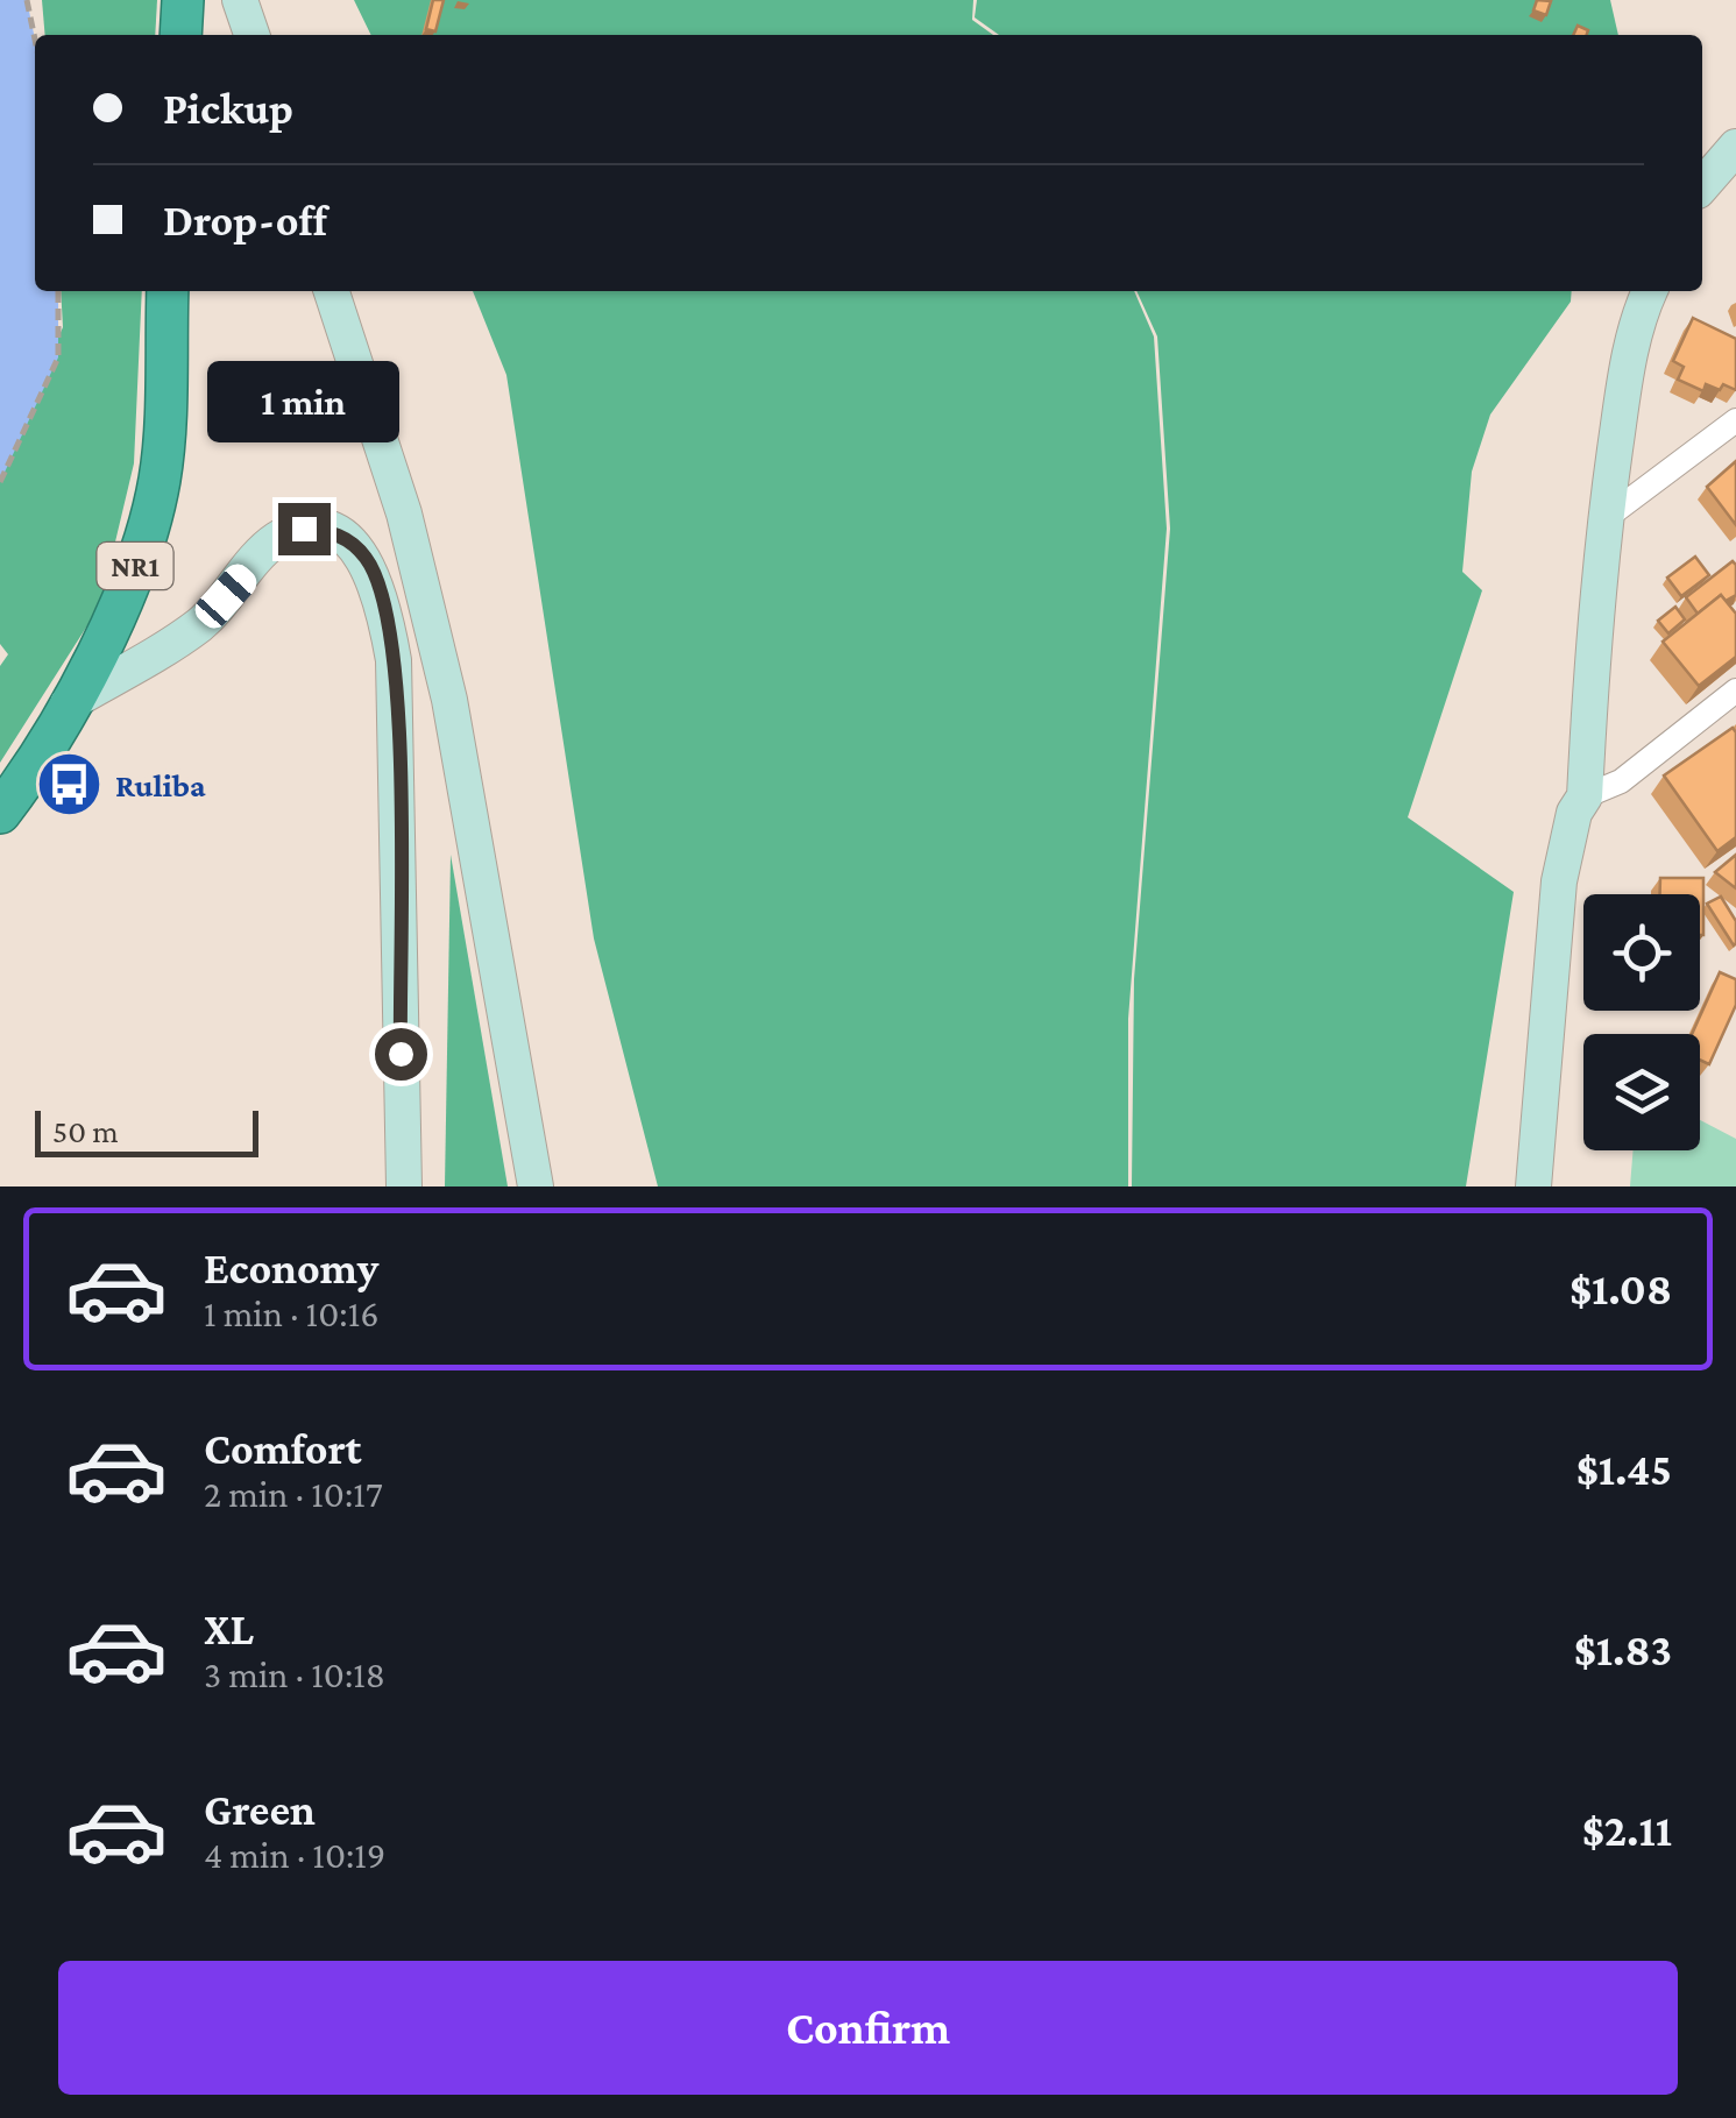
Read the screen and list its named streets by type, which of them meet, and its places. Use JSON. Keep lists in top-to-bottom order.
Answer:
{
  "streets": {
    "highway": ["NR1"]
  },
  "places": {
    "bus stop": ["Ruliba"]
  },
  "scale_bar": "50 m",
  "page": {
    "banner": ["Pickup", "Drop-off"],
    "bubble": "1 min",
    "scale": "50 m",
    "list": [
      {
        "name": "Economy",
        "note": "1 min · 10:16",
        "value": "$1.08"
      },
      {
        "name": "Comfort",
        "note": "2 min · 10:17",
        "value": "$1.45"
      },
      {
        "name": "XL",
        "note": "3 min · 10:18",
        "value": "$1.83"
      },
      {
        "name": "Green",
        "note": "4 min · 10:19",
        "value": "$2.11"
      }
    ],
    "buttons": "Confirm"
  }
}
